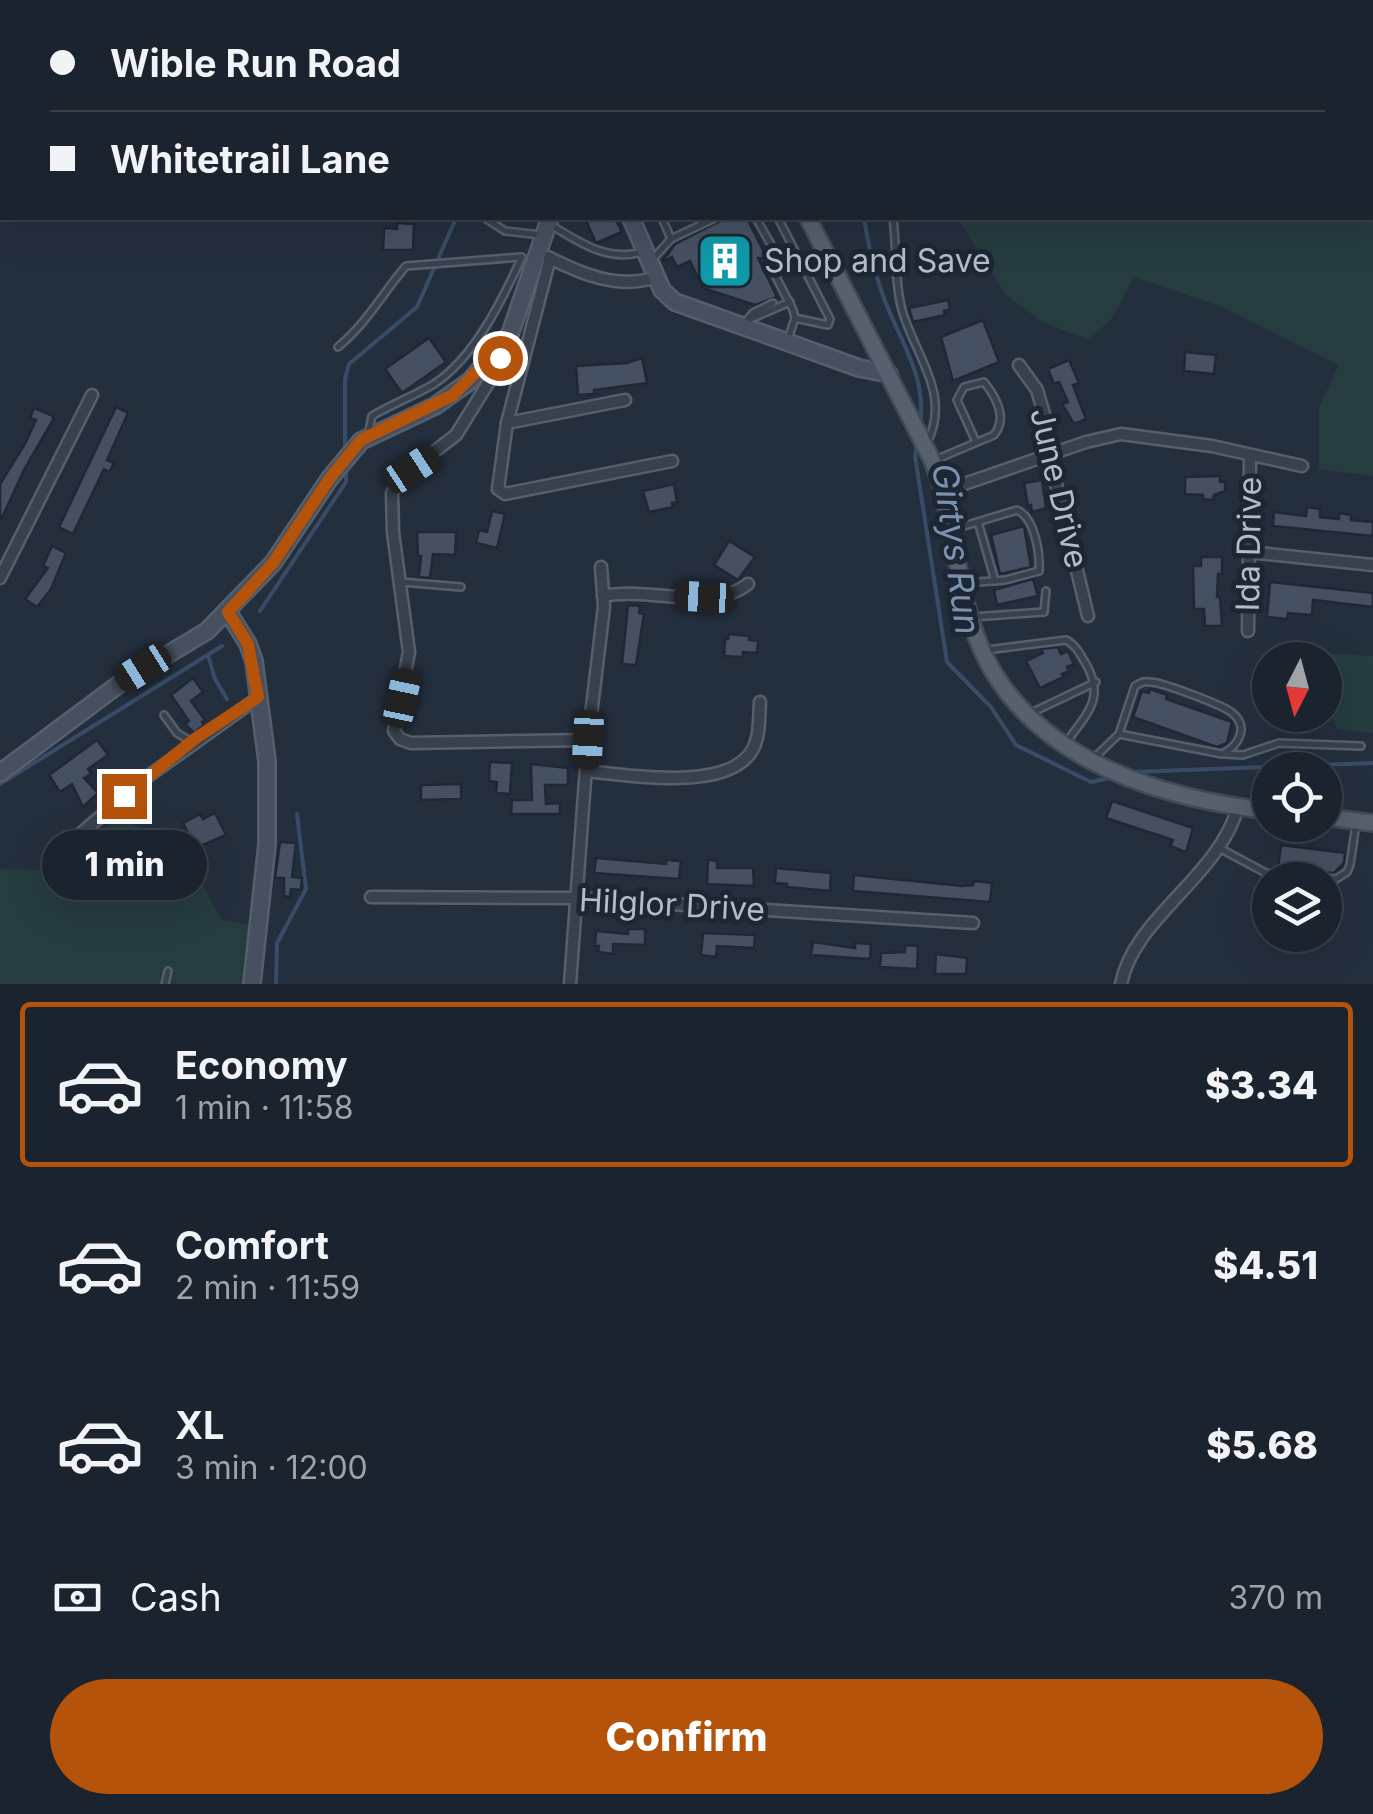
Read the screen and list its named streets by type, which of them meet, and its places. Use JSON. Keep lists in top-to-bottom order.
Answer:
{
  "streets": {
    "street": ["June Drive", "Ida Drive", "Hilglor Drive"]
  },
  "water": ["Girtys Run"],
  "places": {
    "building": ["Shop and Save"]
  },
  "north": "bottom",
  "page": {
    "banner": ["Wible Run Road", "Whitetrail Lane"],
    "bubble": "1 min",
    "list": [
      {
        "name": "Economy",
        "note": "1 min · 11:58",
        "value": "$3.34"
      },
      {
        "name": "Comfort",
        "note": "2 min · 11:59",
        "value": "$4.51"
      },
      {
        "name": "XL",
        "note": "3 min · 12:00",
        "value": "$5.68"
      }
    ],
    "pay": ["Cash", "370 m"],
    "buttons": "Confirm"
  }
}
